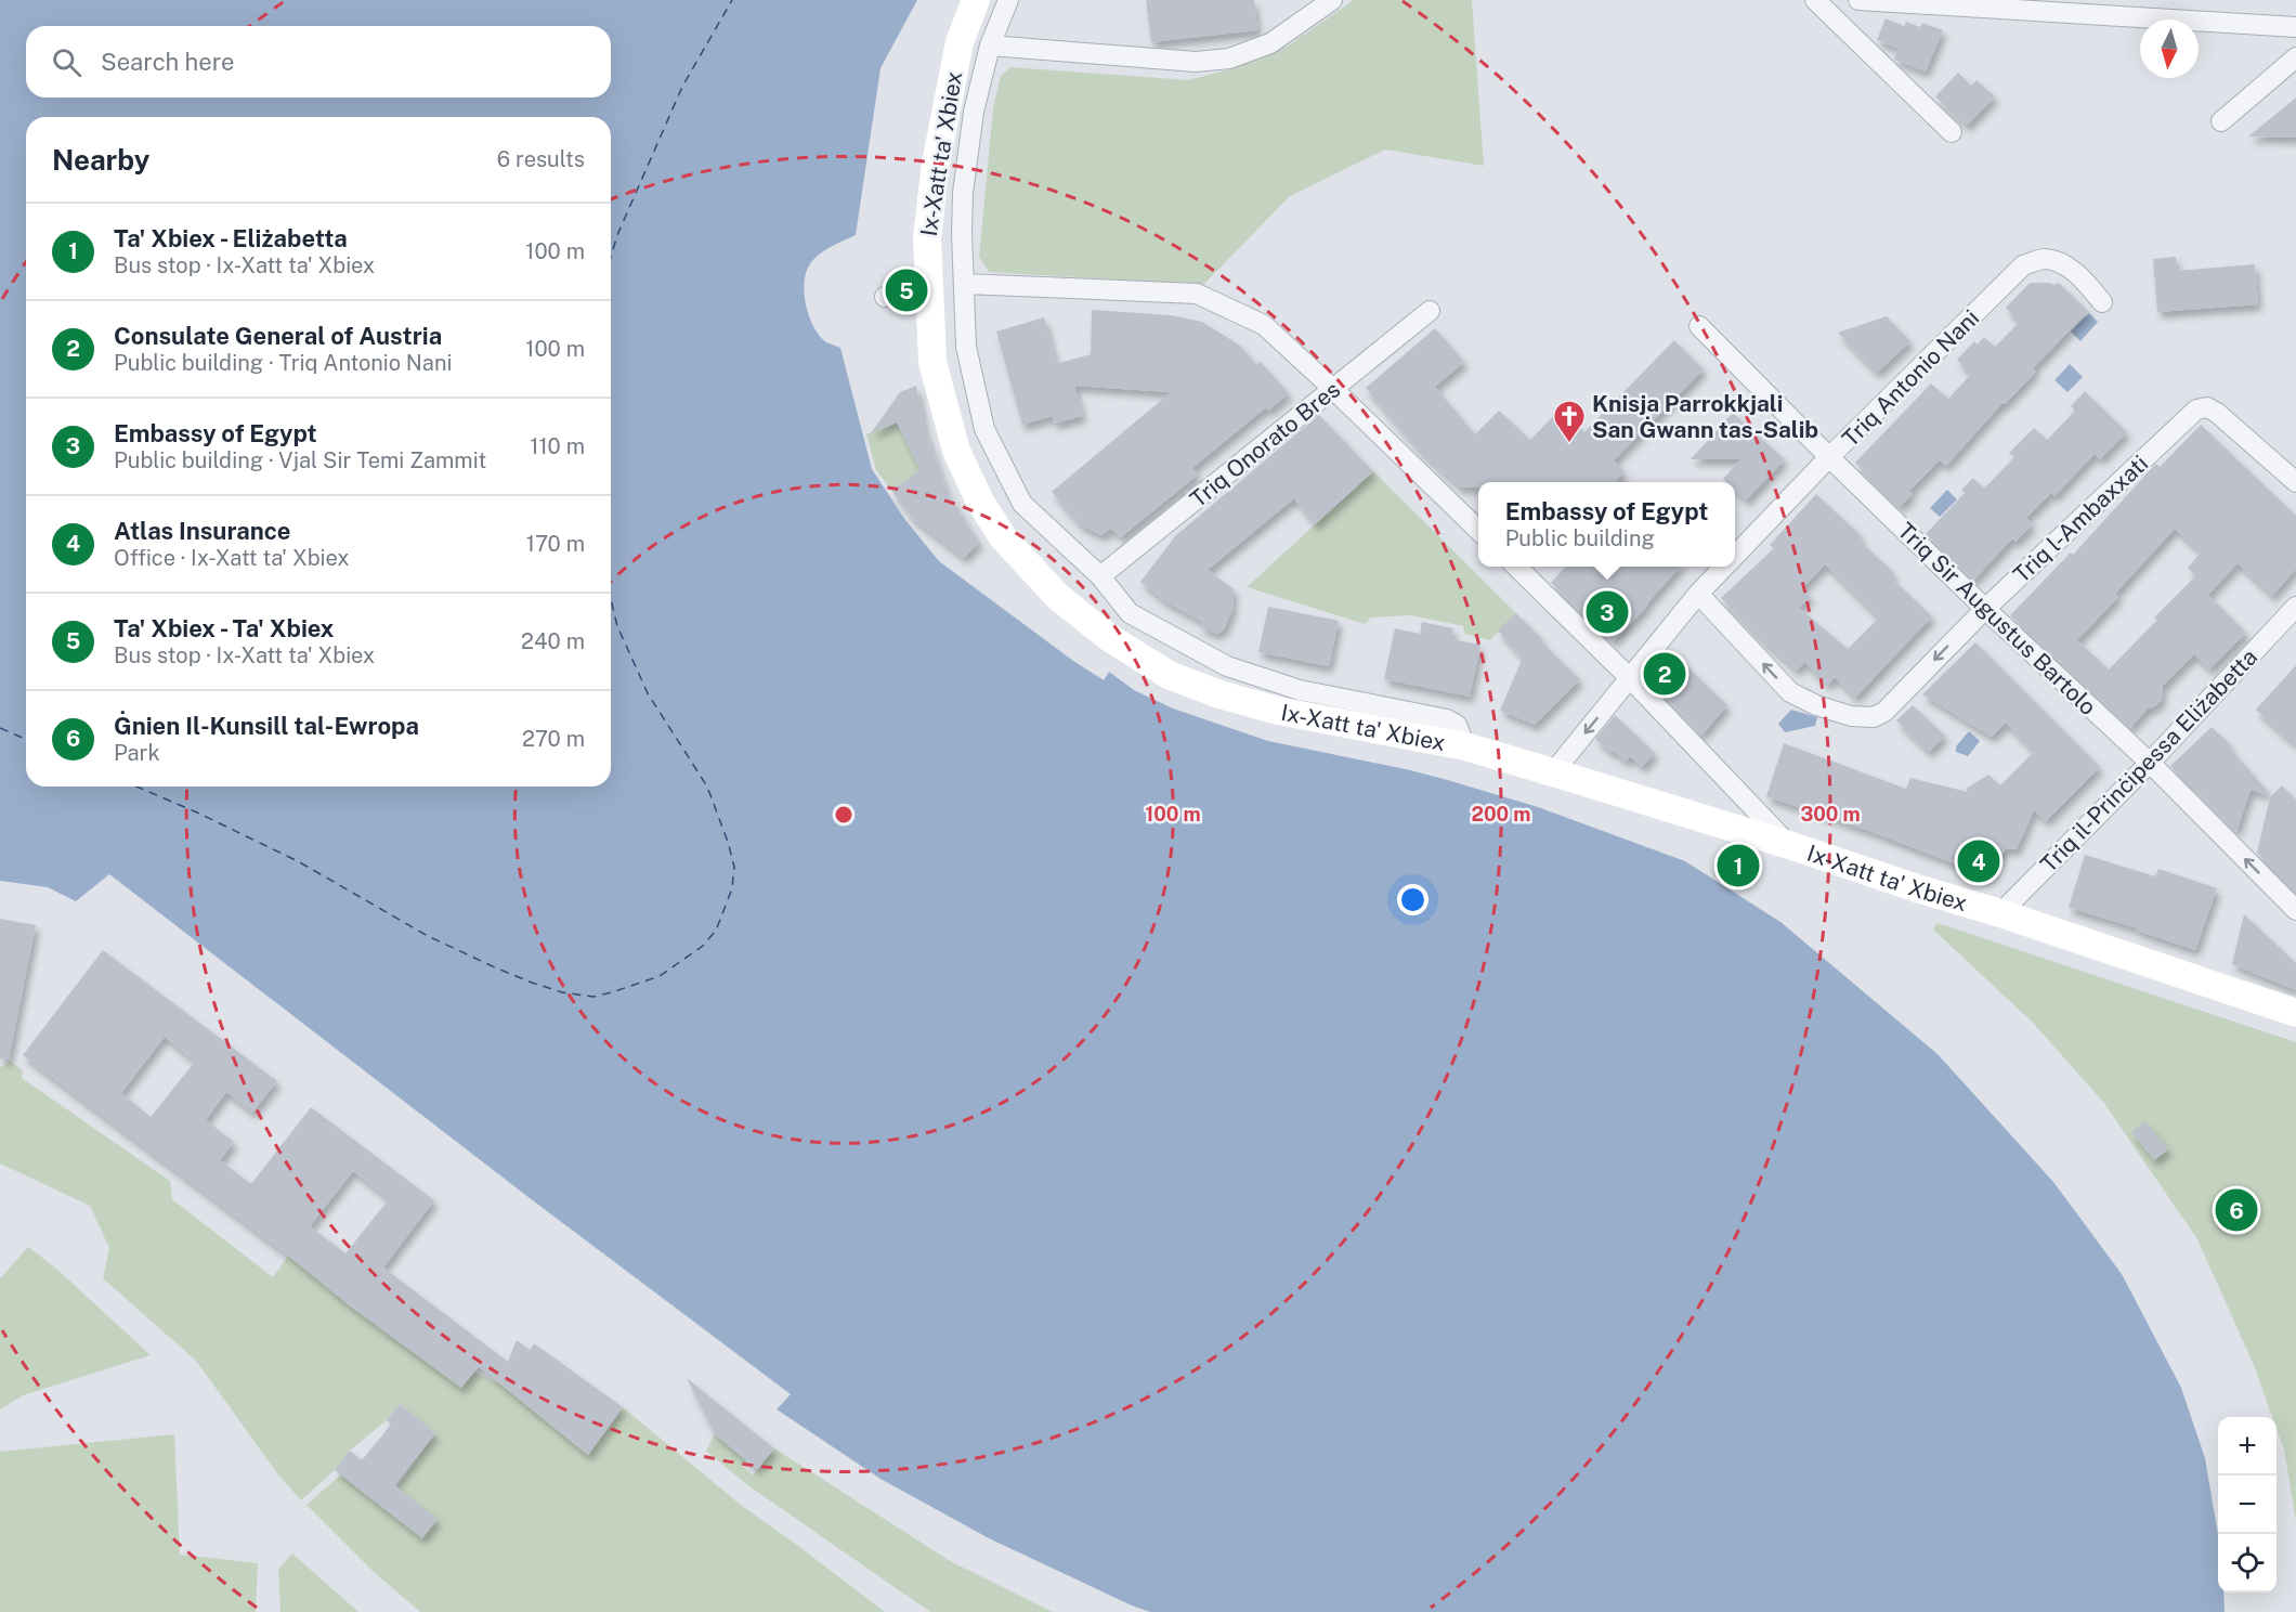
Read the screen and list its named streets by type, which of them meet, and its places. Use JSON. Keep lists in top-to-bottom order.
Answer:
{
  "streets": {
    "main road": ["Ix-Xatt ta' Xbiex"],
    "street": [
      "Triq Antonio Nani",
      "Triq Onorato Bres",
      "Triq l-Ambaxxati",
      "Triq Sir Augustus Bartolo",
      "Triq il-Prinċipessa Eliżabetta"
    ]
  },
  "crossings": [
    ["Ix-Xatt ta' Xbiex", "Triq Antonio Nani"],
    ["Ix-Xatt ta' Xbiex", "Triq il-Prinċipessa Eliżabetta"],
    ["Triq Antonio Nani", "Triq l-Ambaxxati"],
    ["Triq Antonio Nani", "Triq Sir Augustus Bartolo"],
    ["Triq l-Ambaxxati", "Triq Sir Augustus Bartolo"],
    ["Triq Sir Augustus Bartolo", "Triq il-Prinċipessa Eliżabetta"]
  ],
  "places": {
    "church": ["Knisja Parrokkjali San Ġwann tas-Salib"]
  },
  "north": "bottom",
  "page": {
    "search": "Search here",
    "heading": ["Nearby", "6 results"],
    "list": [
      {
        "mark": "1",
        "name": "Ta' Xbiex - Eliżabetta",
        "note": "Bus stop · Ix-Xatt ta' Xbiex",
        "value": "100 m"
      },
      {
        "mark": "2",
        "name": "Consulate General of Austria",
        "note": "Public building · Triq Antonio Nani",
        "value": "100 m"
      },
      {
        "mark": "3",
        "name": "Embassy of Egypt",
        "note": "Public building · Vjal Sir Temi Zammit",
        "value": "110 m"
      },
      {
        "mark": "4",
        "name": "Atlas Insurance",
        "note": "Office · Ix-Xatt ta' Xbiex",
        "value": "170 m"
      },
      {
        "mark": "5",
        "name": "Ta' Xbiex - Ta' Xbiex",
        "note": "Bus stop · Ix-Xatt ta' Xbiex",
        "value": "240 m"
      },
      {
        "mark": "6",
        "name": "Ġnien Il-Kunsill tal-Ewropa",
        "note": "Park",
        "value": "270 m"
      }
    ],
    "pins": [
      "5",
      "3",
      "2",
      "4",
      "1",
      "6"
    ],
    "popup": ["Embassy of Egypt", "Public building"],
    "map_buttons": ["+", "−"]
  },
  "rings": ["100 m", "200 m", "300 m"]
}
